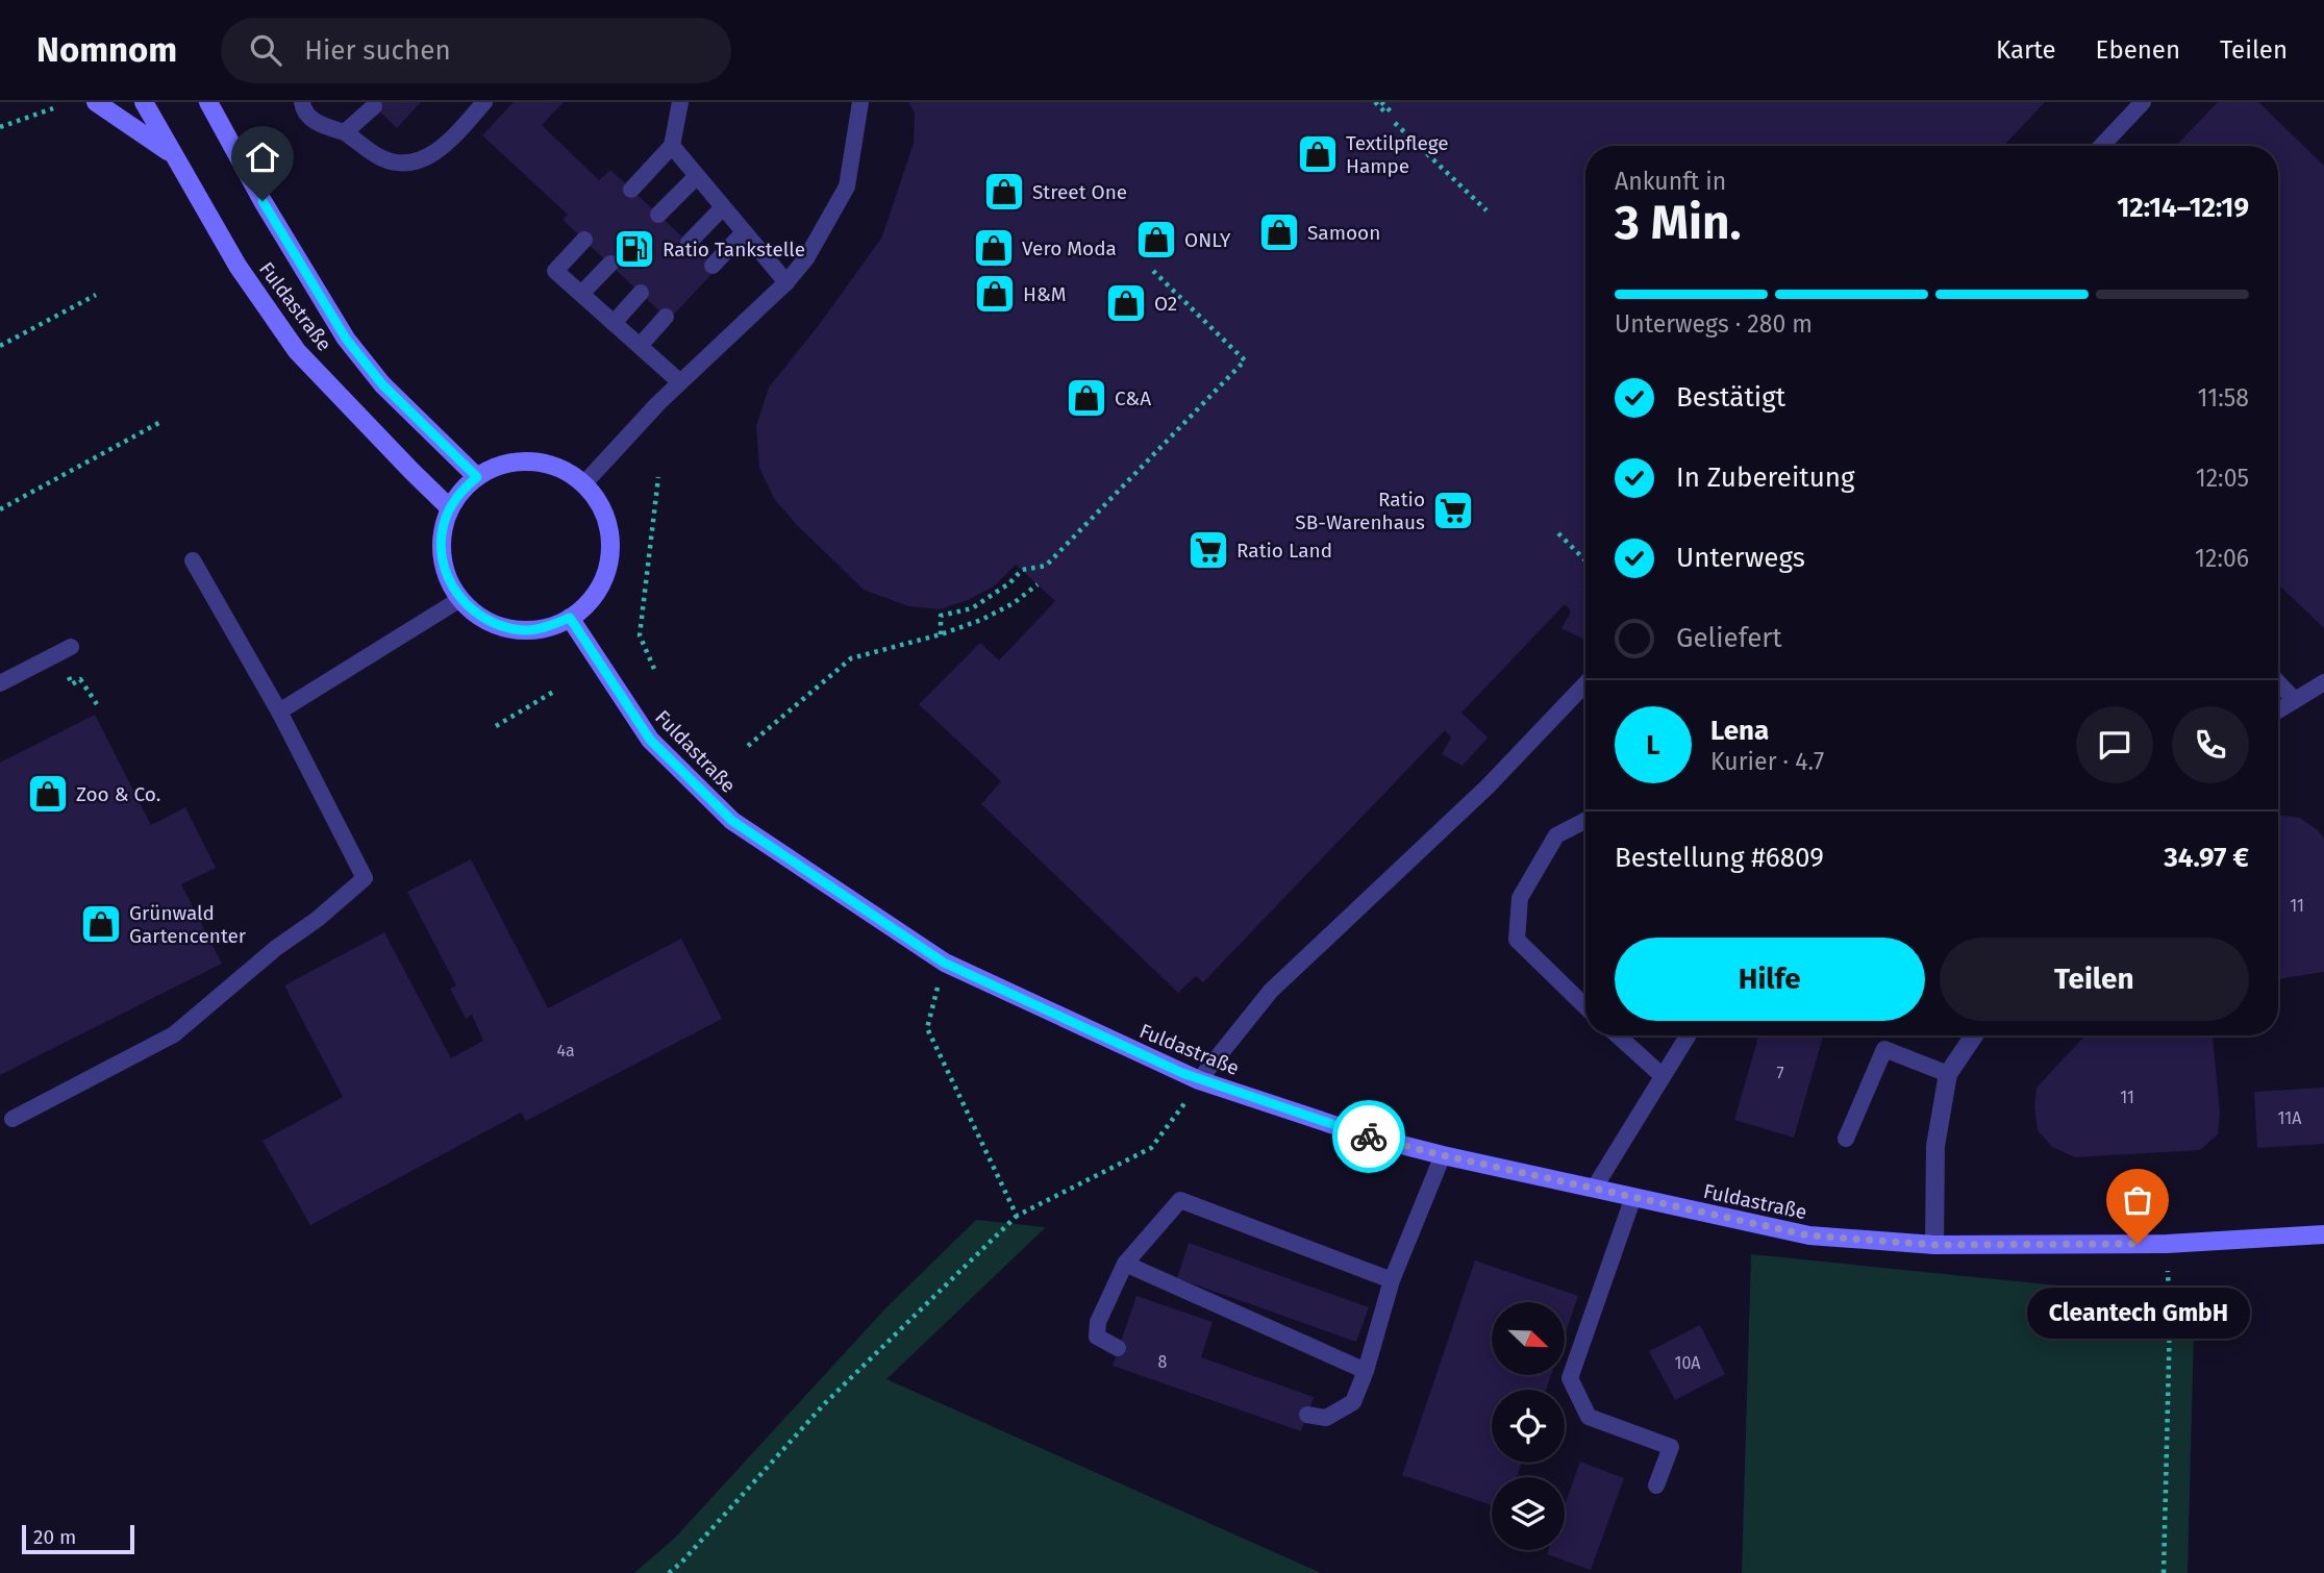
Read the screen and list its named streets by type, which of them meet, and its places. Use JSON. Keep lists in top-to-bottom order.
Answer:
{
  "streets": {
    "street": ["Fuldastraße"]
  },
  "places": {
    "shop": [
      "Textilpflege Hampe",
      "Street One",
      "Samoon",
      "ONLY",
      "Vero Moda",
      "H&M",
      "O2",
      "C&A",
      "Zoo & Co.",
      "Grünwald Gartencenter"
    ],
    "fuel station": ["Ratio Tankstelle"],
    "supermarket": ["Ratio SB-Warenhaus", "Ratio Land"],
    "other": ["Cleantech GmbH"]
  },
  "house_numbers": [
    "11",
    "4a",
    "7",
    "11",
    "11A",
    "8",
    "10A"
  ],
  "scale_bar": "20 m",
  "north": "bottom right",
  "page": {
    "header": "Nomnom",
    "search": "Hier suchen",
    "nav": ["Karte", "Ebenen", "Teilen"],
    "heading": ["3 Min.", "Ankunft in", "12:14–12:19"],
    "panel": [
      "Lena",
      "Kurier · 4.7",
      "Bestellung #6809",
      "34.97 €"
    ],
    "bar": "Unterwegs · 280 m",
    "list": [
      ["Bestätigt", "11:58"],
      ["In Zubereitung", "12:05"],
      ["Unterwegs", "12:06"],
      "Geliefert"
    ],
    "round": "L",
    "buttons": ["Hilfe", "Teilen"],
    "bubble": "Cleantech GmbH",
    "scale": "20 m"
  }
}
